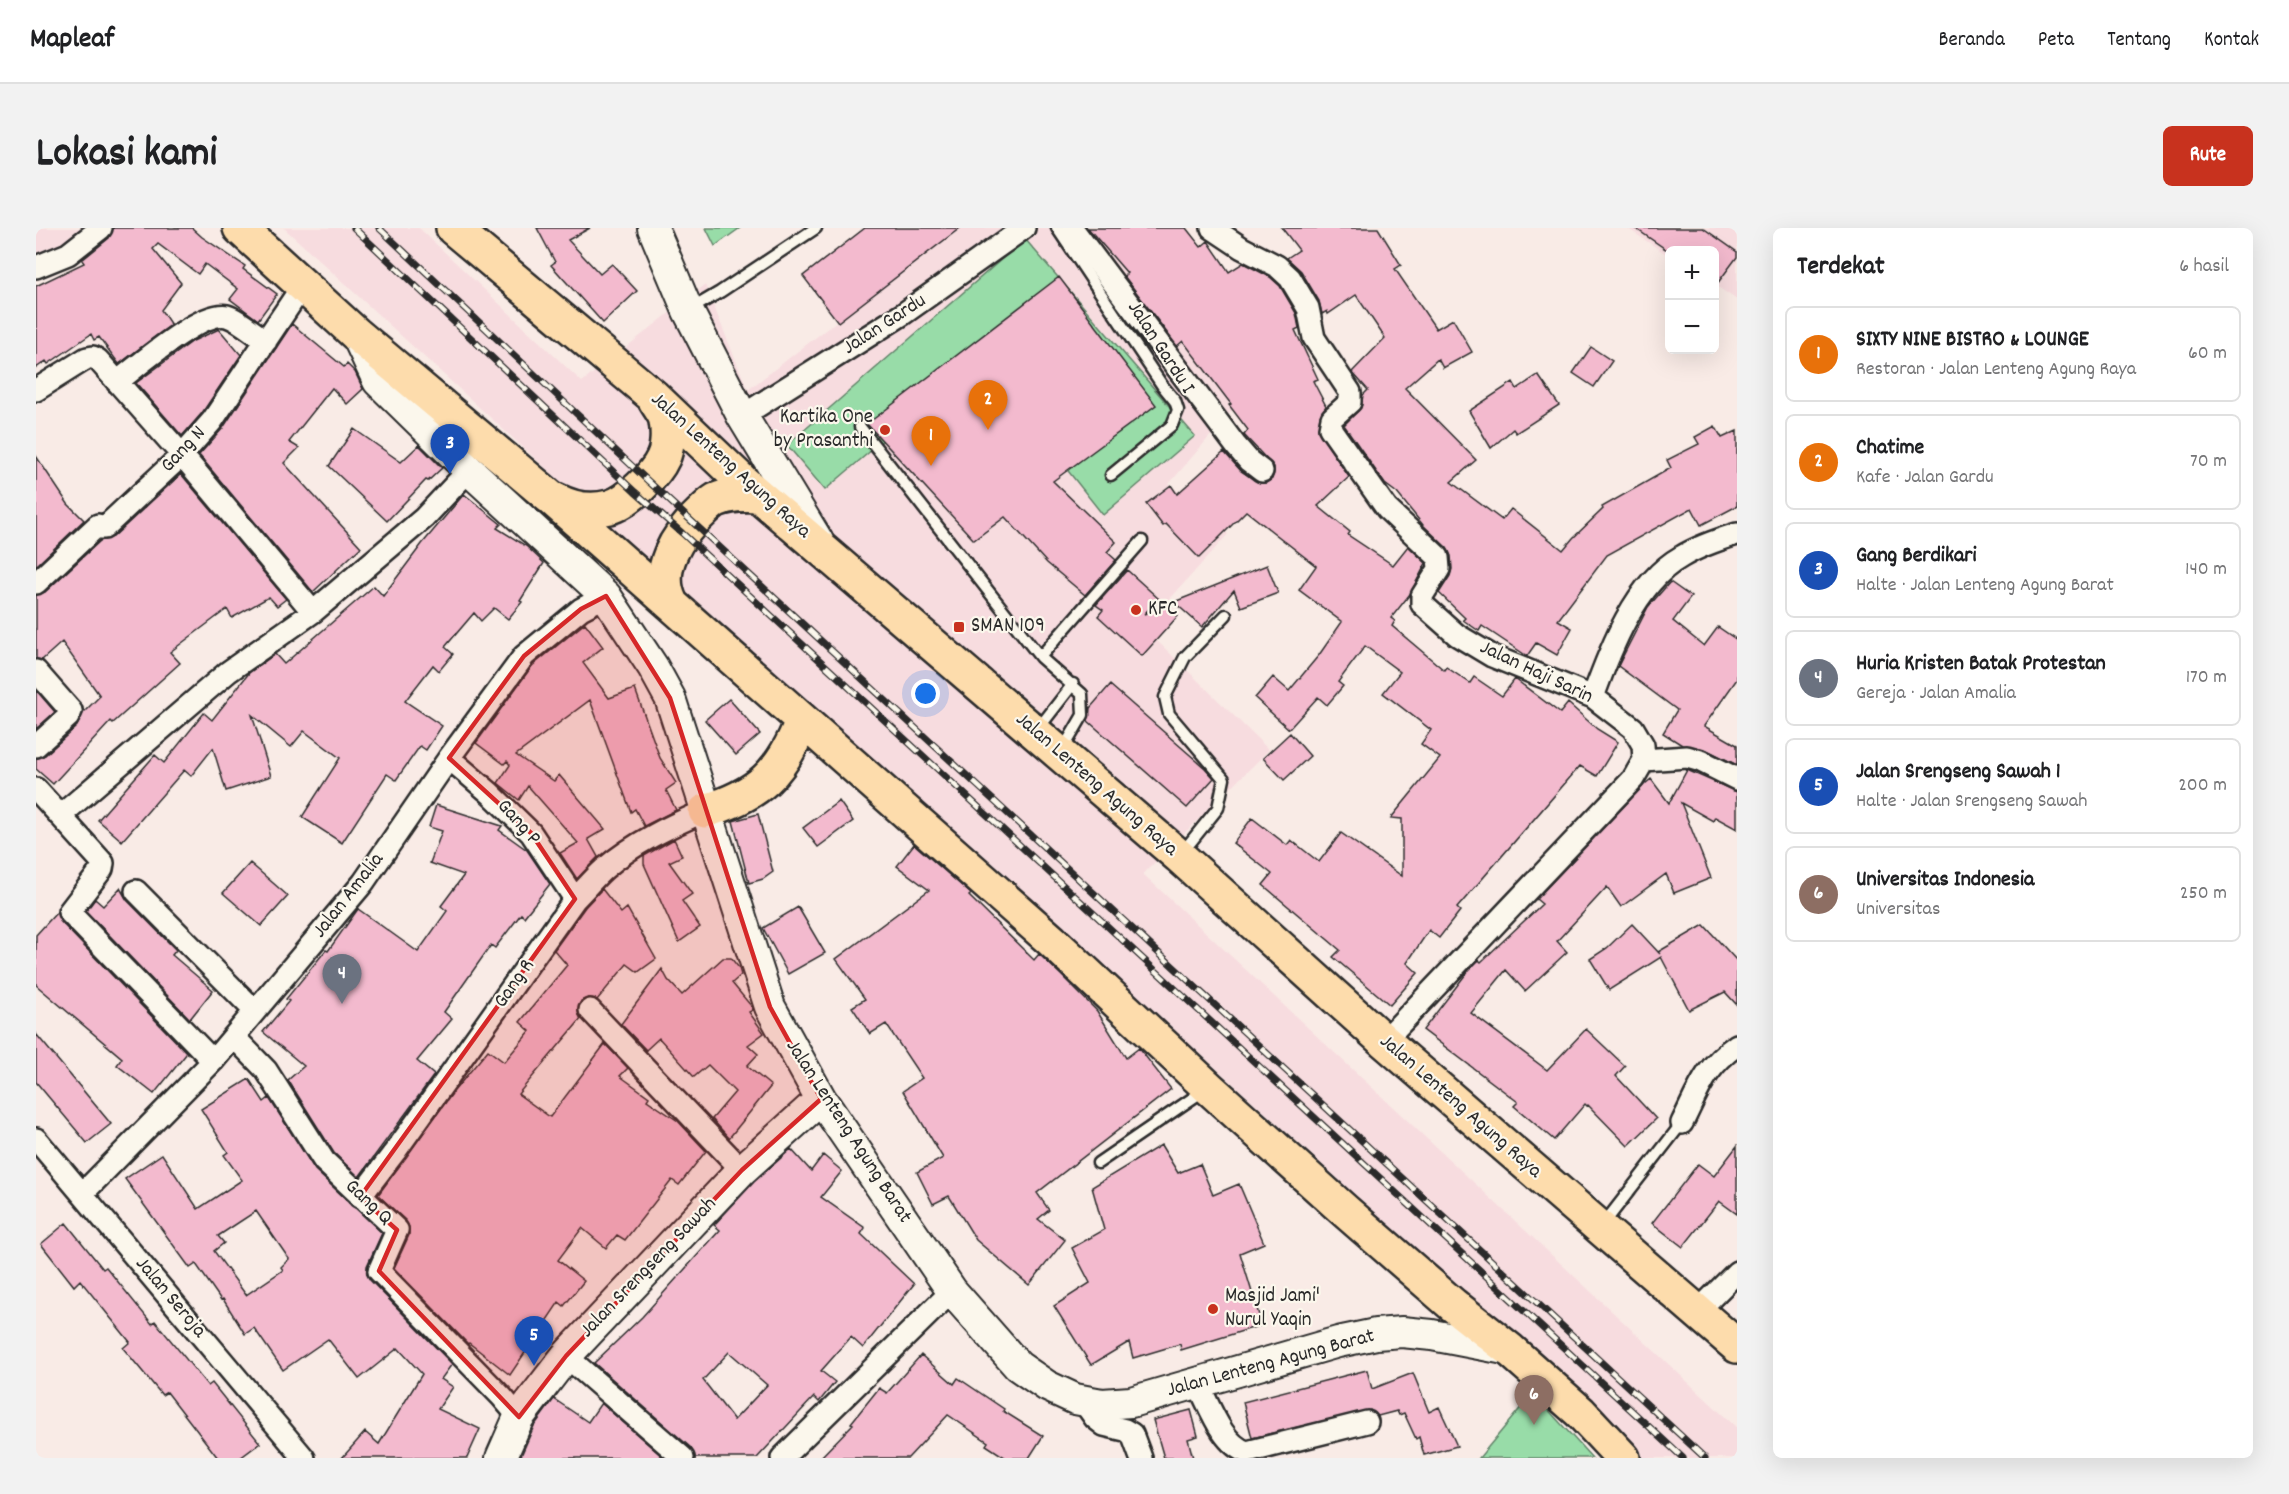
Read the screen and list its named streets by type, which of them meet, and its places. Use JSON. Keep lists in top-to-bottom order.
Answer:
{
  "streets": {
    "main road": ["Jalan Lenteng Agung Raya", "Jalan Lenteng Agung Barat", "Jalan Srengseng Sawah"],
    "street": [
      "Jalan Gardu",
      "Gang N",
      "Jalan Haji Sarin",
      "Gang P",
      "Jalan Amalia",
      "Gang R",
      "Gang Q",
      "Jalan Seroja"
    ],
    "lane": ["Jalan Gardu I"]
  },
  "crossings": [
    ["Gang P", "Jalan Amalia"],
    ["Gang P", "Gang R"],
    ["Jalan Amalia", "Jalan Lenteng Agung Barat"],
    ["Jalan Amalia", "Gang Q"],
    ["Jalan Amalia", "Jalan Seroja"],
    ["Gang R", "Jalan Lenteng Agung Barat"],
    ["Gang R", "Gang Q"],
    ["Jalan Lenteng Agung Barat", "Jalan Srengseng Sawah"],
    ["Gang Q", "Jalan Srengseng Sawah"]
  ],
  "places": {
    "other": ["Kartika One by Prasanthi", "KFC", "Masjid Jami' Nurul Yaqin"],
    "transit": ["SMAN 109"]
  },
  "page": {
    "header": "Mapleaf",
    "nav": [
      "Beranda",
      "Peta",
      "Tentang",
      "Kontak"
    ],
    "title": "Lokasi kami",
    "buttons": "Rute",
    "heading": ["Terdekat", "6 hasil"],
    "map_buttons": ["+", "−"],
    "list": [
      {
        "mark": "1",
        "name": "SIXTY NINE BISTRO & LOUNGE",
        "note": "Restoran · Jalan Lenteng Agung Raya",
        "value": "60 m"
      },
      {
        "mark": "2",
        "name": "Chatime",
        "note": "Kafe · Jalan Gardu",
        "value": "70 m"
      },
      {
        "mark": "3",
        "name": "Gang Berdikari",
        "note": "Halte · Jalan Lenteng Agung Barat",
        "value": "140 m"
      },
      {
        "mark": "4",
        "name": "Huria Kristen Batak Protestan",
        "note": "Gereja · Jalan Amalia",
        "value": "170 m"
      },
      {
        "mark": "5",
        "name": "Jalan Srengseng Sawah 1",
        "note": "Halte · Jalan Srengseng Sawah",
        "value": "200 m"
      },
      {
        "mark": "6",
        "name": "Universitas Indonesia",
        "note": "Universitas",
        "value": "250 m"
      }
    ],
    "pins": [
      "2",
      "1",
      "3",
      "4",
      "5",
      "6"
    ]
  }
}
